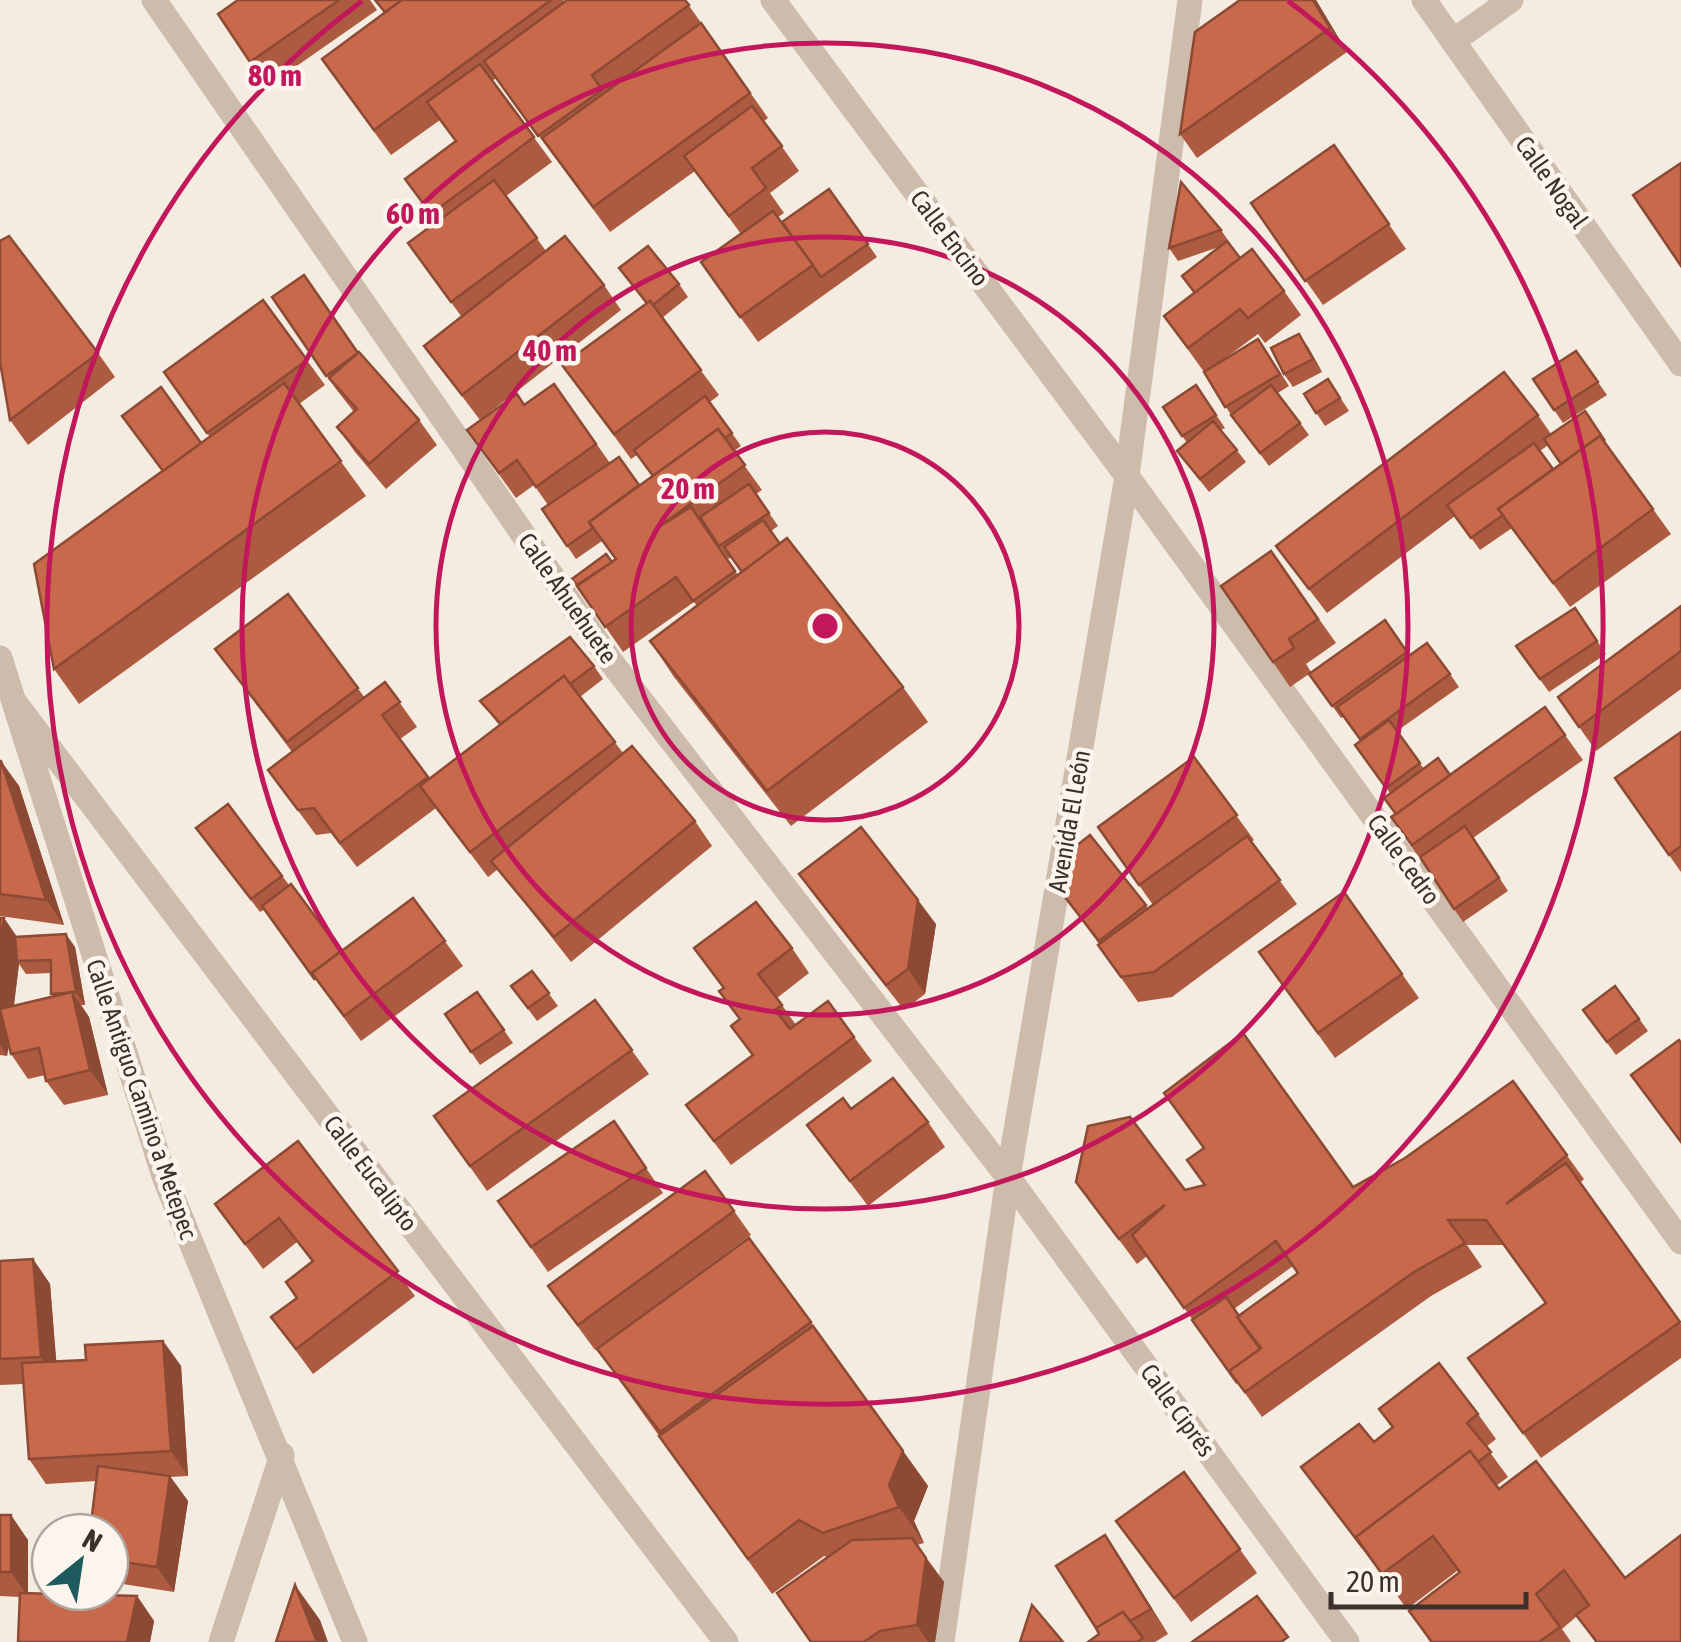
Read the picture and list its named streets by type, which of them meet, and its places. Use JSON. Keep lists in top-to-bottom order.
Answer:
{
  "streets": {
    "street": [
      "Calle Nogal",
      "Calle Encino",
      "Calle Ahuehuete",
      "Avenida El León",
      "Calle Cedro",
      "Calle Antiguo Camino a Metepec",
      "Calle Eucalipto",
      "Calle Ciprés"
    ]
  },
  "crossings": [
    ["Calle Encino", "Avenida El León"],
    ["Calle Encino", "Calle Cedro"],
    ["Calle Ahuehuete", "Avenida El León"],
    ["Calle Ahuehuete", "Calle Ciprés"],
    ["Avenida El León", "Calle Cedro"],
    ["Avenida El León", "Calle Ciprés"],
    ["Calle Antiguo Camino a Metepec", "Calle Eucalipto"]
  ],
  "scale_bar": "20 m",
  "north": "top right",
  "rings": [
    "80 m",
    "60 m",
    "40 m",
    "20 m"
  ]
}
